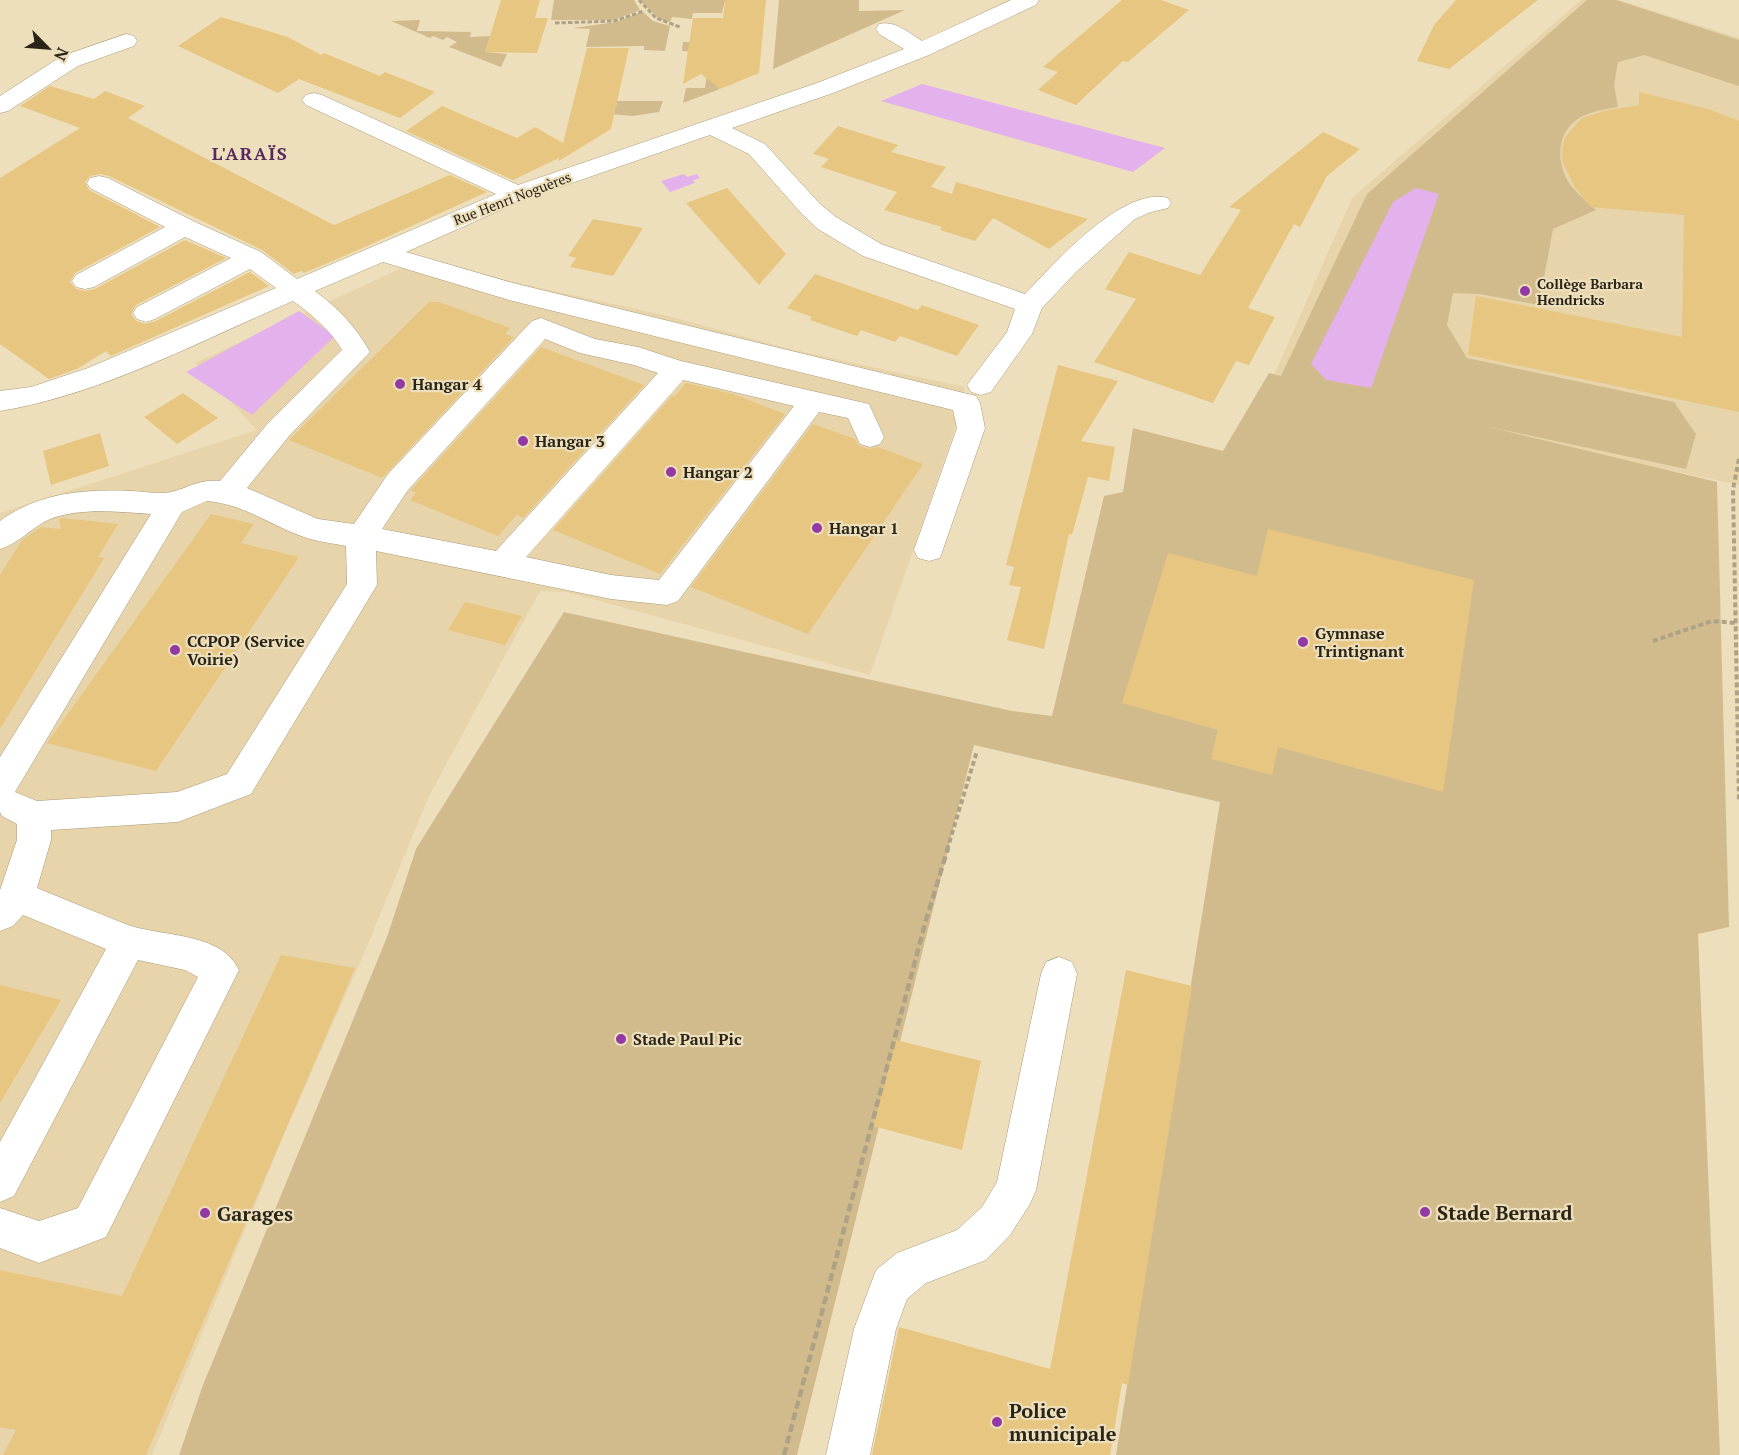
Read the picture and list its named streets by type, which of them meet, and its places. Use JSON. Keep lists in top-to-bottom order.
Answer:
{
  "streets": {
    "street": ["Rue Henri Noguères"]
  },
  "districts": ["L'ARAÏS"],
  "places": [
    "Collège Barbara Hendricks",
    "Hangar 4",
    "Hangar 3",
    "Hangar 2",
    "Hangar 1",
    "Gymnase Trintignant",
    "CCPOP (Service Voirie)",
    "Stade Paul Pic",
    "Stade Bernard",
    "Garages",
    "Police municipale"
  ],
  "north": "bottom right"
}
